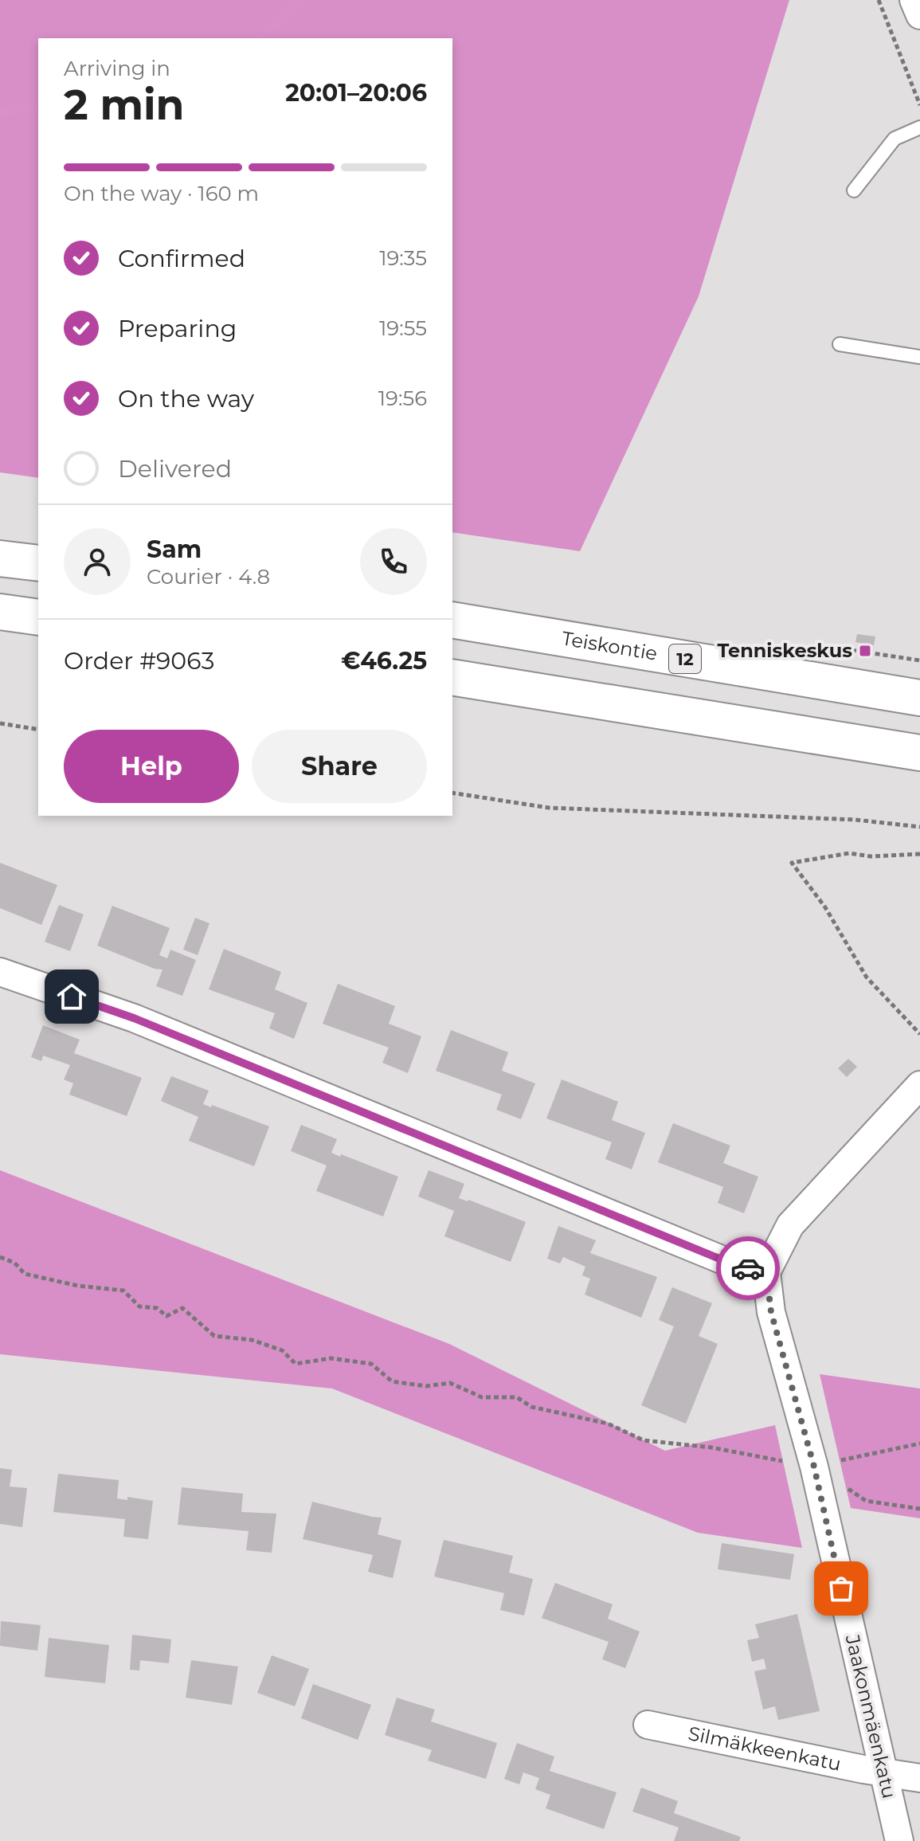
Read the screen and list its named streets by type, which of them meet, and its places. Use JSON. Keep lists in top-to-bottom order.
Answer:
{
  "streets": {
    "highway": ["Teiskontie", "12"],
    "street": ["Jaakonmäenkatu", "Silmäkkeenkatu"]
  },
  "crossings": [
    ["Jaakonmäenkatu", "Silmäkkeenkatu"]
  ],
  "places": {
    "transit": ["Tenniskeskus"]
  },
  "page": {
    "heading": ["2 min", "Arriving in", "20:01–20:06"],
    "panel": [
      "Sam",
      "Courier · 4.8",
      "Order #9063",
      "€46.25"
    ],
    "bar": "On the way · 160 m",
    "list": [
      ["Confirmed", "19:35"],
      ["Preparing", "19:55"],
      ["On the way", "19:56"],
      "Delivered"
    ],
    "buttons": ["Help", "Share"]
  }
}
